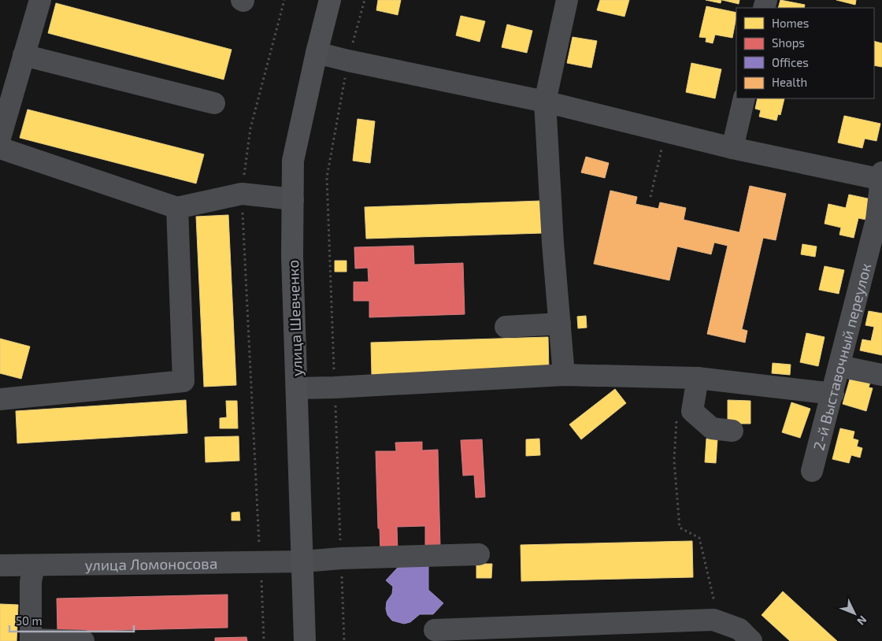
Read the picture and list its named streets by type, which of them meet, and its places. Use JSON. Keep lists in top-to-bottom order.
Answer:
{
  "streets": {
    "main road": ["улица Шевченко"],
    "street": ["2-й Выставочный переулок", "улица Ломоносова"]
  },
  "crossings": [
    ["улица Шевченко", "улица Ломоносова"]
  ],
  "legend": [
    "Homes",
    "Shops",
    "Offices",
    "Health"
  ],
  "scale_bar": "50 m",
  "north": "bottom right"
}
